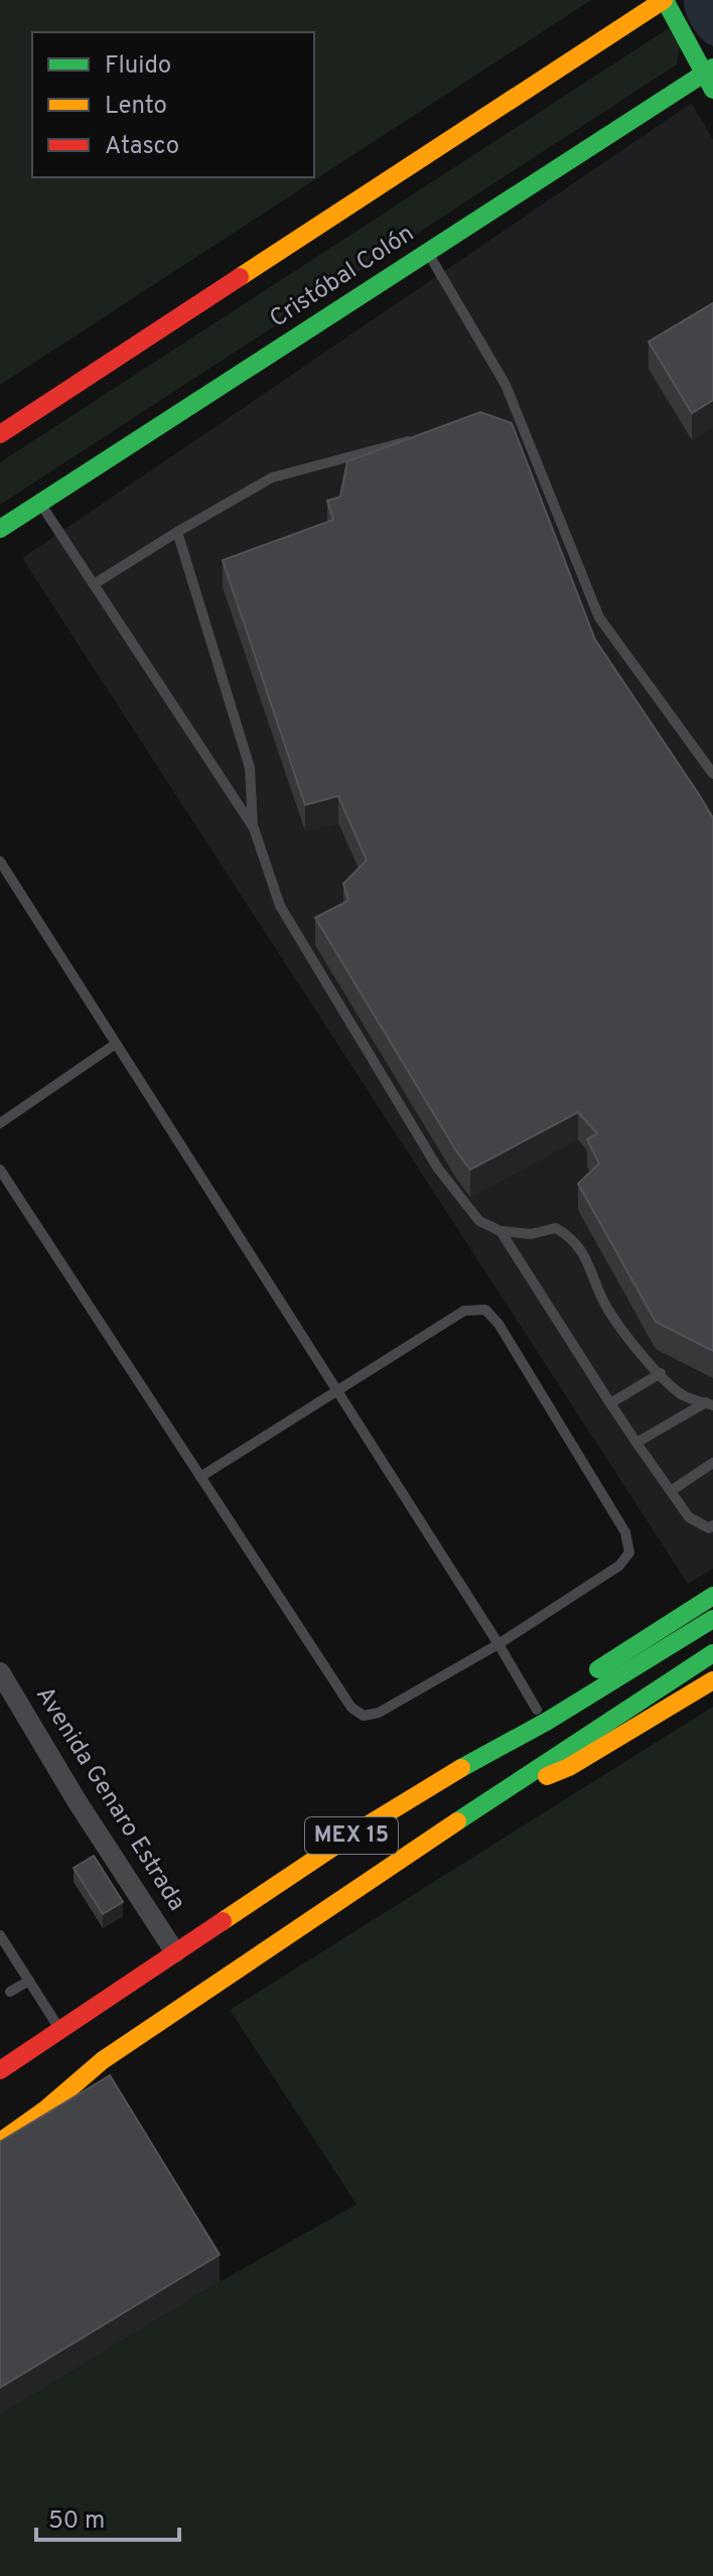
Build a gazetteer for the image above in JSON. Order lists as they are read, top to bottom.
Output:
{
  "streets": {
    "main road": ["Cristóbal Colón", "MEX 15"],
    "street": ["Avenida Genaro Estrada"]
  },
  "crossings": [
    ["Avenida Genaro Estrada", "MEX 15"]
  ],
  "legend": ["Fluido", "Lento", "Atasco"],
  "scale_bar": "50 m"
}
